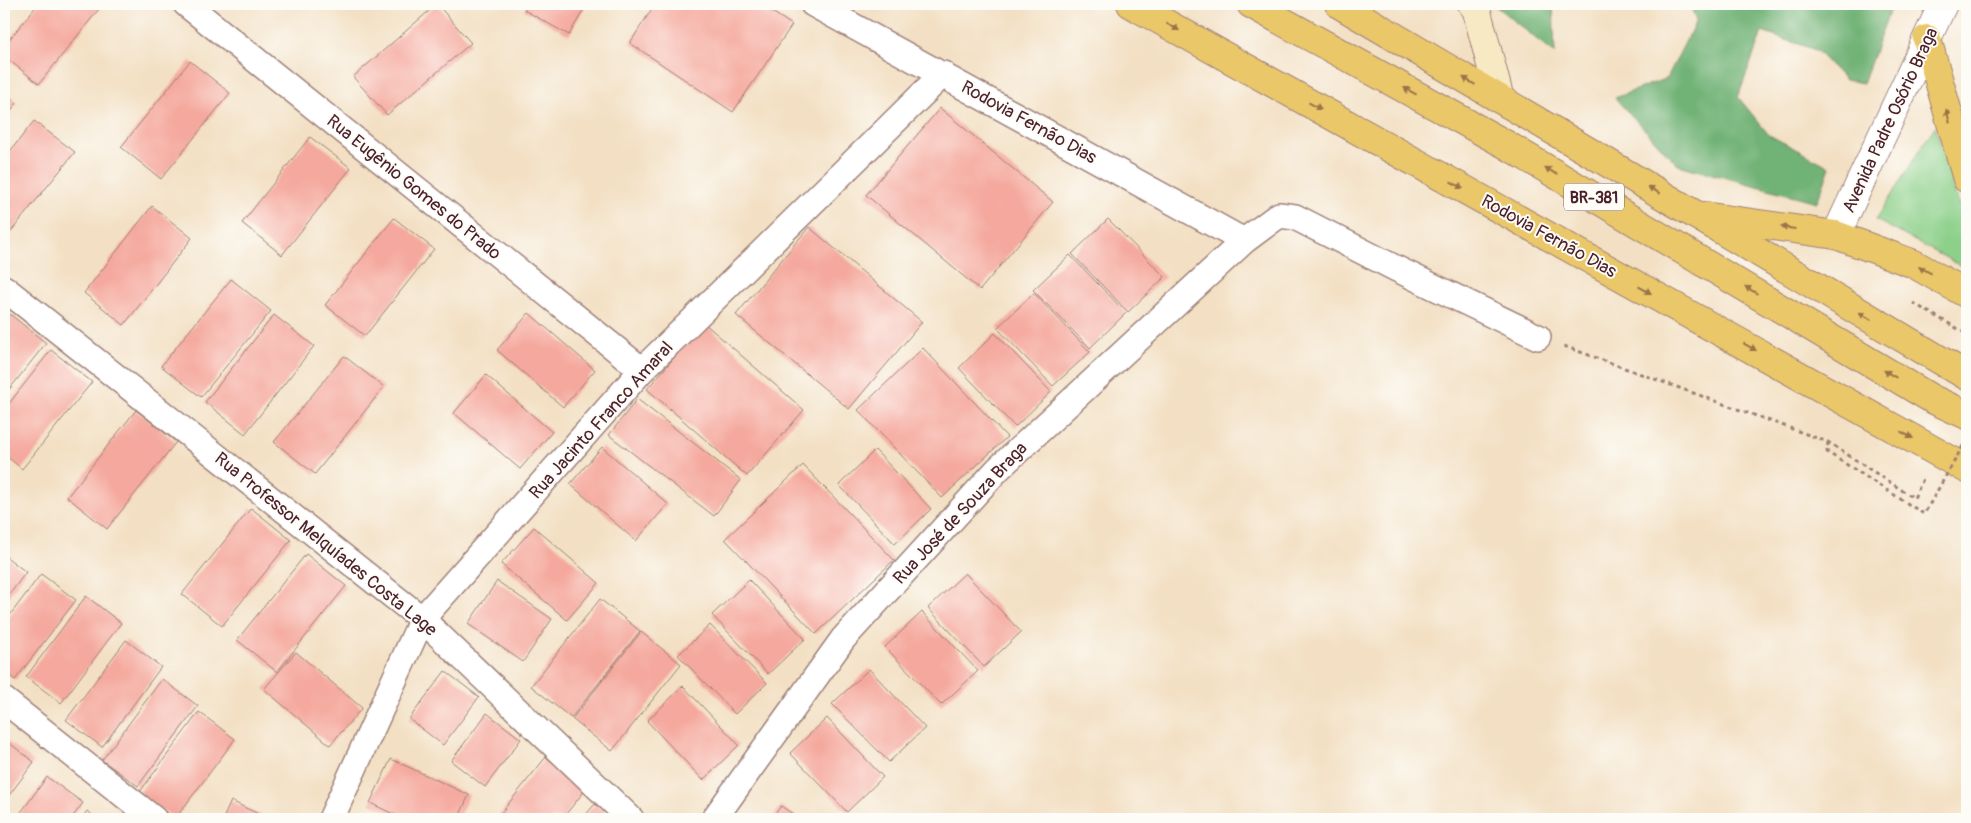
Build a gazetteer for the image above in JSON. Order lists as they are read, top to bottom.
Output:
{
  "streets": {
    "main road": ["Rodovia Fernão Dias", "BR-381"],
    "street": [
      "Avenida Padre Osório Braga",
      "Rua Eugênio Gomes do Prado",
      "Rua Jacinto Franco Amaral",
      "Rua José de Souza Braga",
      "Rua Professor Melquíades Costa Lage"
    ]
  },
  "crossings": [
    ["Rodovia Fernão Dias", "Rua Jacinto Franco Amaral"],
    ["Rodovia Fernão Dias", "Rua José de Souza Braga"],
    ["Rua Eugênio Gomes do Prado", "Rua Jacinto Franco Amaral"],
    ["Rua Jacinto Franco Amaral", "Rua Professor Melquíades Costa Lage"]
  ],
  "one_way": ["Rodovia Fernão Dias"]
}
